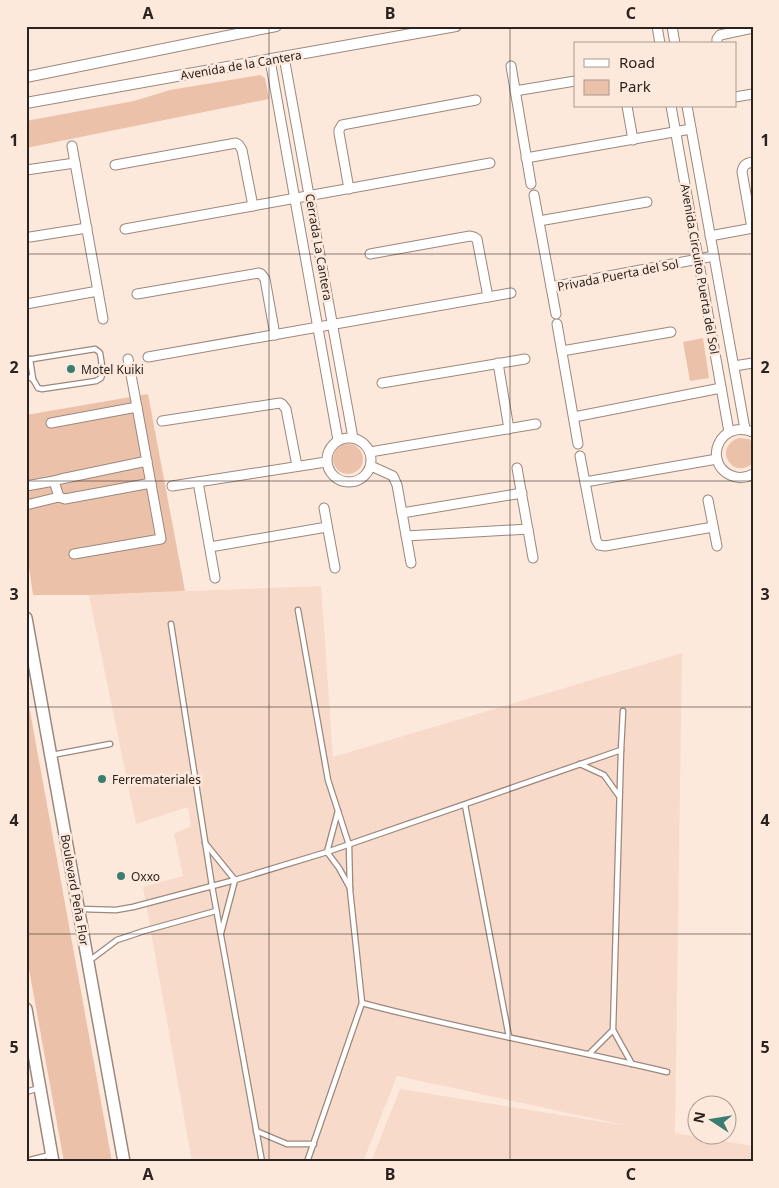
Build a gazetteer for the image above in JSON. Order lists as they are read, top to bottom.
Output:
{
  "streets": {
    "main road": ["Boulevard Peña Flor"],
    "street": [
      "Avenida de la Cantera",
      "Cerrada La Cantera",
      "Avenida Circuito Puerta del Sol",
      "Privada Puerta del Sol"
    ]
  },
  "crossings": [
    ["Avenida de la Cantera", "Cerrada La Cantera"],
    ["Avenida Circuito Puerta del Sol", "Privada Puerta del Sol"]
  ],
  "places": ["Motel Kuiki", "Ferremateriales", "Oxxo"],
  "legend": ["Road", "Park"],
  "north": "left",
  "grid": {
    "columns": ["A", "B", "C"],
    "rows": [
      "1",
      "2",
      "3",
      "4",
      "5"
    ]
  }
}
